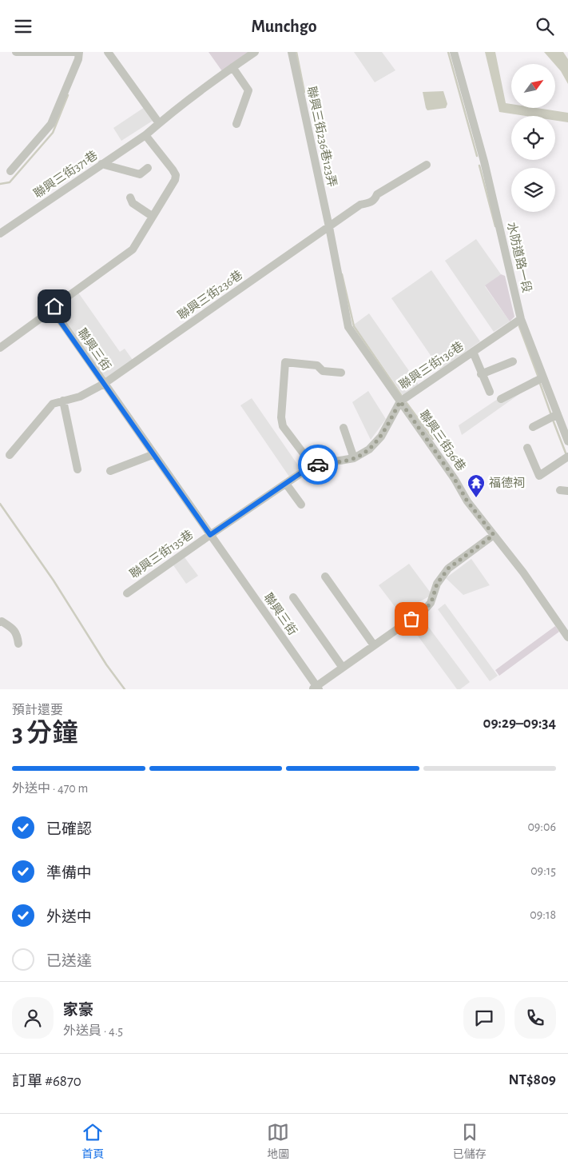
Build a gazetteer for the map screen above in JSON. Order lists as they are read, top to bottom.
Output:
{
  "streets": {
    "street": [
      "聯興三街236巷123弄",
      "聯興三街371巷",
      "水防道路一段",
      "聯興三街236巷",
      "聯興三街",
      "聯興三街136巷",
      "聯興三街36巷",
      "聯興三街135巷"
    ]
  },
  "crossings": [
    ["聯興三街236巷123弄", "聯興三街236巷"],
    ["水防道路一段", "聯興三街136巷"],
    ["聯興三街236巷", "聯興三街"],
    ["聯興三街", "聯興三街136巷"],
    ["聯興三街", "聯興三街135巷"],
    ["聯興三街136巷", "聯興三街36巷"],
    ["聯興三街136巷", "聯興三街135巷"]
  ],
  "places": {
    "temple": ["福德祠"]
  },
  "north": "top right",
  "page": {
    "header": "Munchgo",
    "heading": ["3 分鐘", "預計還要", "09:29–09:34"],
    "panel": [
      "家豪",
      "外送員 · 4.5",
      "訂單 #6870",
      "NT$809"
    ],
    "bar": "外送中 · 470 m",
    "list": [
      ["已確認", "09:06"],
      ["準備中", "09:15"],
      ["外送中", "09:18"],
      "已送達"
    ],
    "tabs": ["首頁", "地圖", "已儲存"]
  }
}
